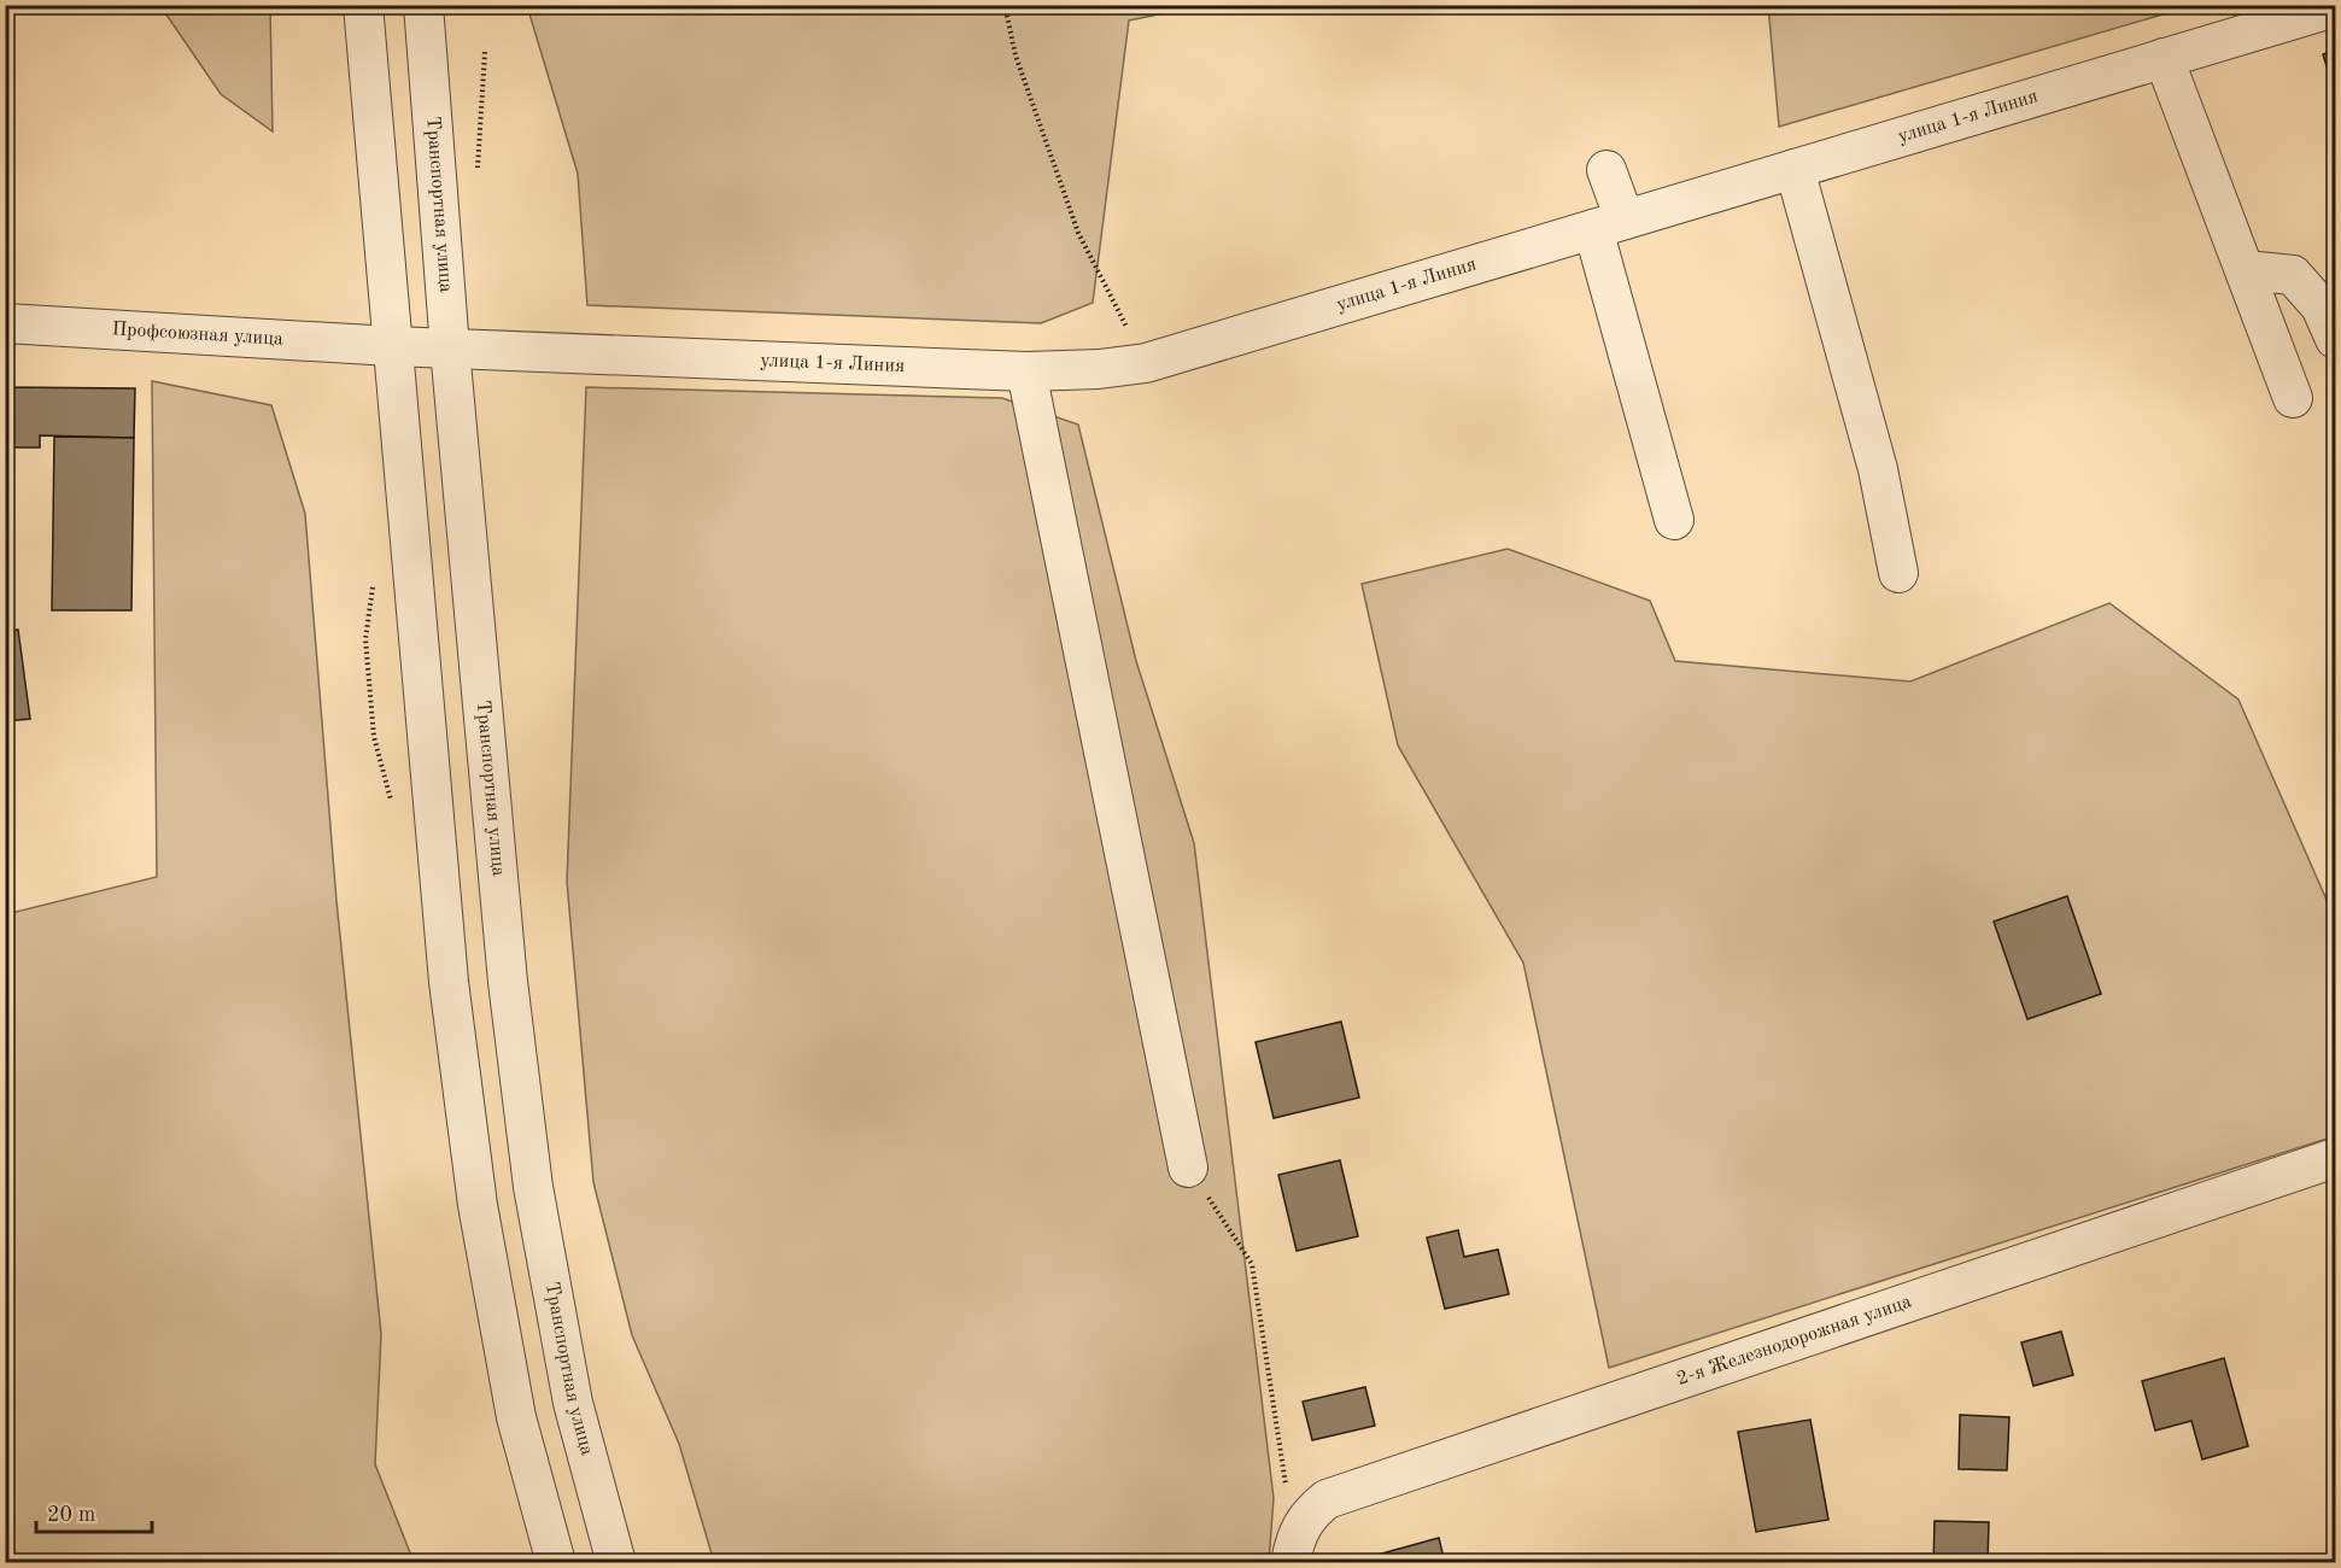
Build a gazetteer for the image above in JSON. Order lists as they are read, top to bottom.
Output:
{
  "streets": {
    "street": [
      "улица 1-я Линия",
      "Транспортная улица",
      "Профсоюзная улица",
      "2-я Железнодорожная улица"
    ]
  },
  "crossings": [
    ["улица 1-я Линия", "Транспортная улица"],
    ["улица 1-я Линия", "Профсоюзная улица"],
    ["Транспортная улица", "Профсоюзная улица"]
  ],
  "scale_bar": "20 m"
}
